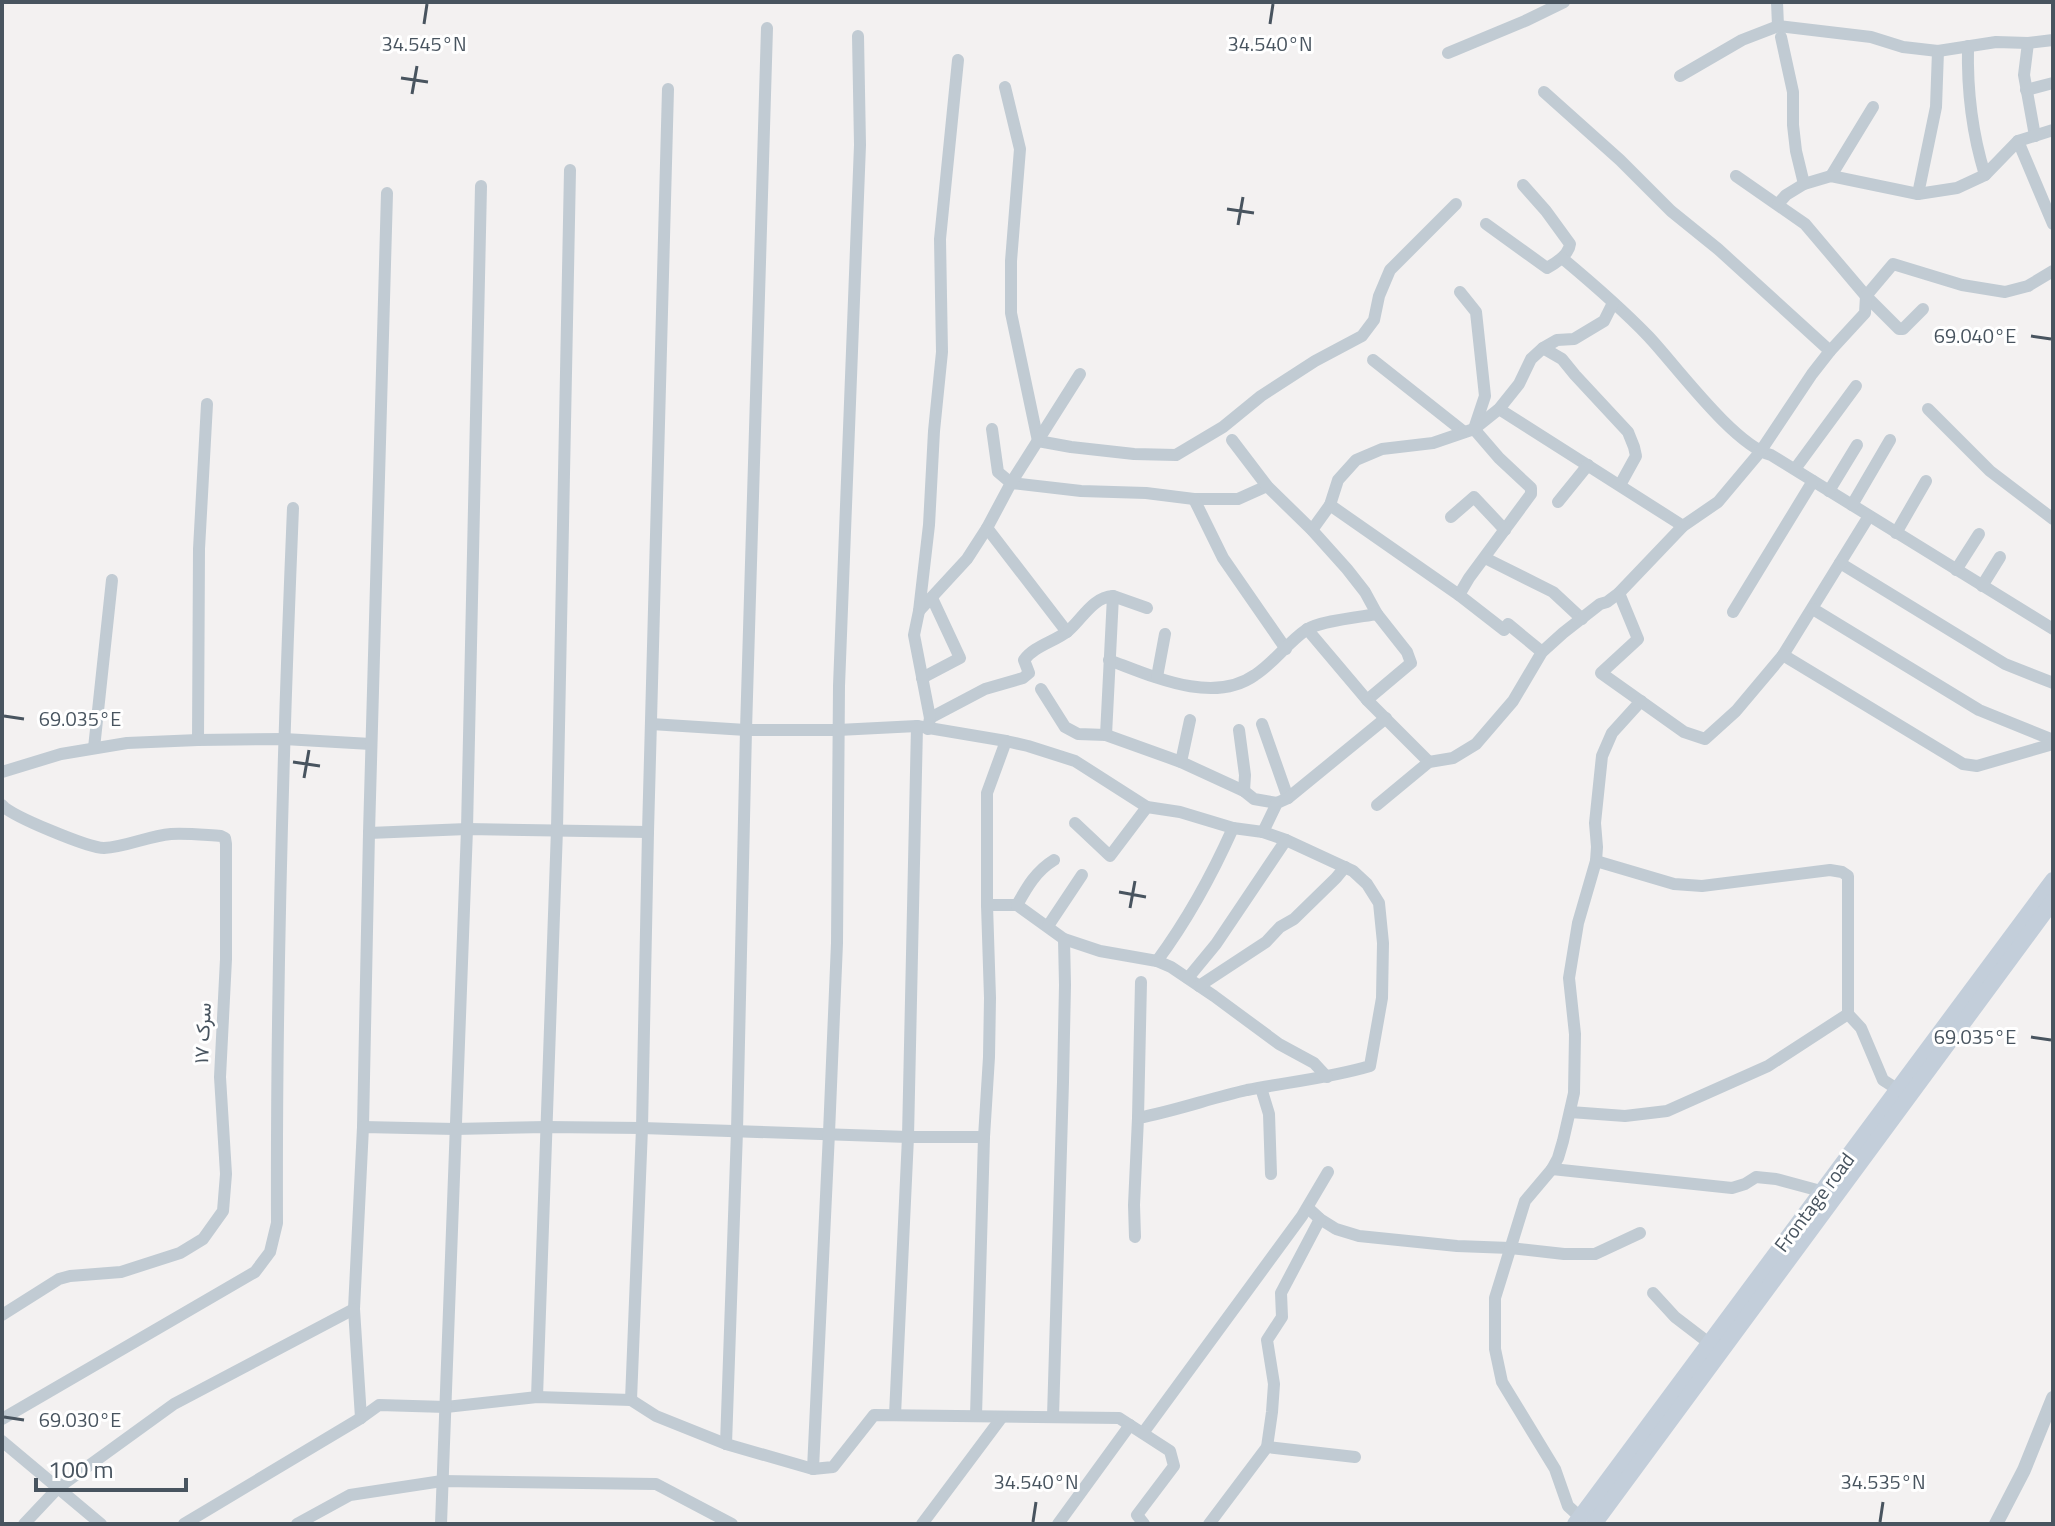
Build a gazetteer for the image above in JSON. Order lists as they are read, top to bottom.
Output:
{
  "streets": {
    "main road": ["Frontage road"],
    "street": ["سرک ۱۷"]
  },
  "scale_bar": "100 m",
  "coordinates": [
    "34.545°N",
    "34.540°N",
    "69.040°E",
    "69.035°E",
    "69.030°E",
    "34.535°N"
  ]
}
